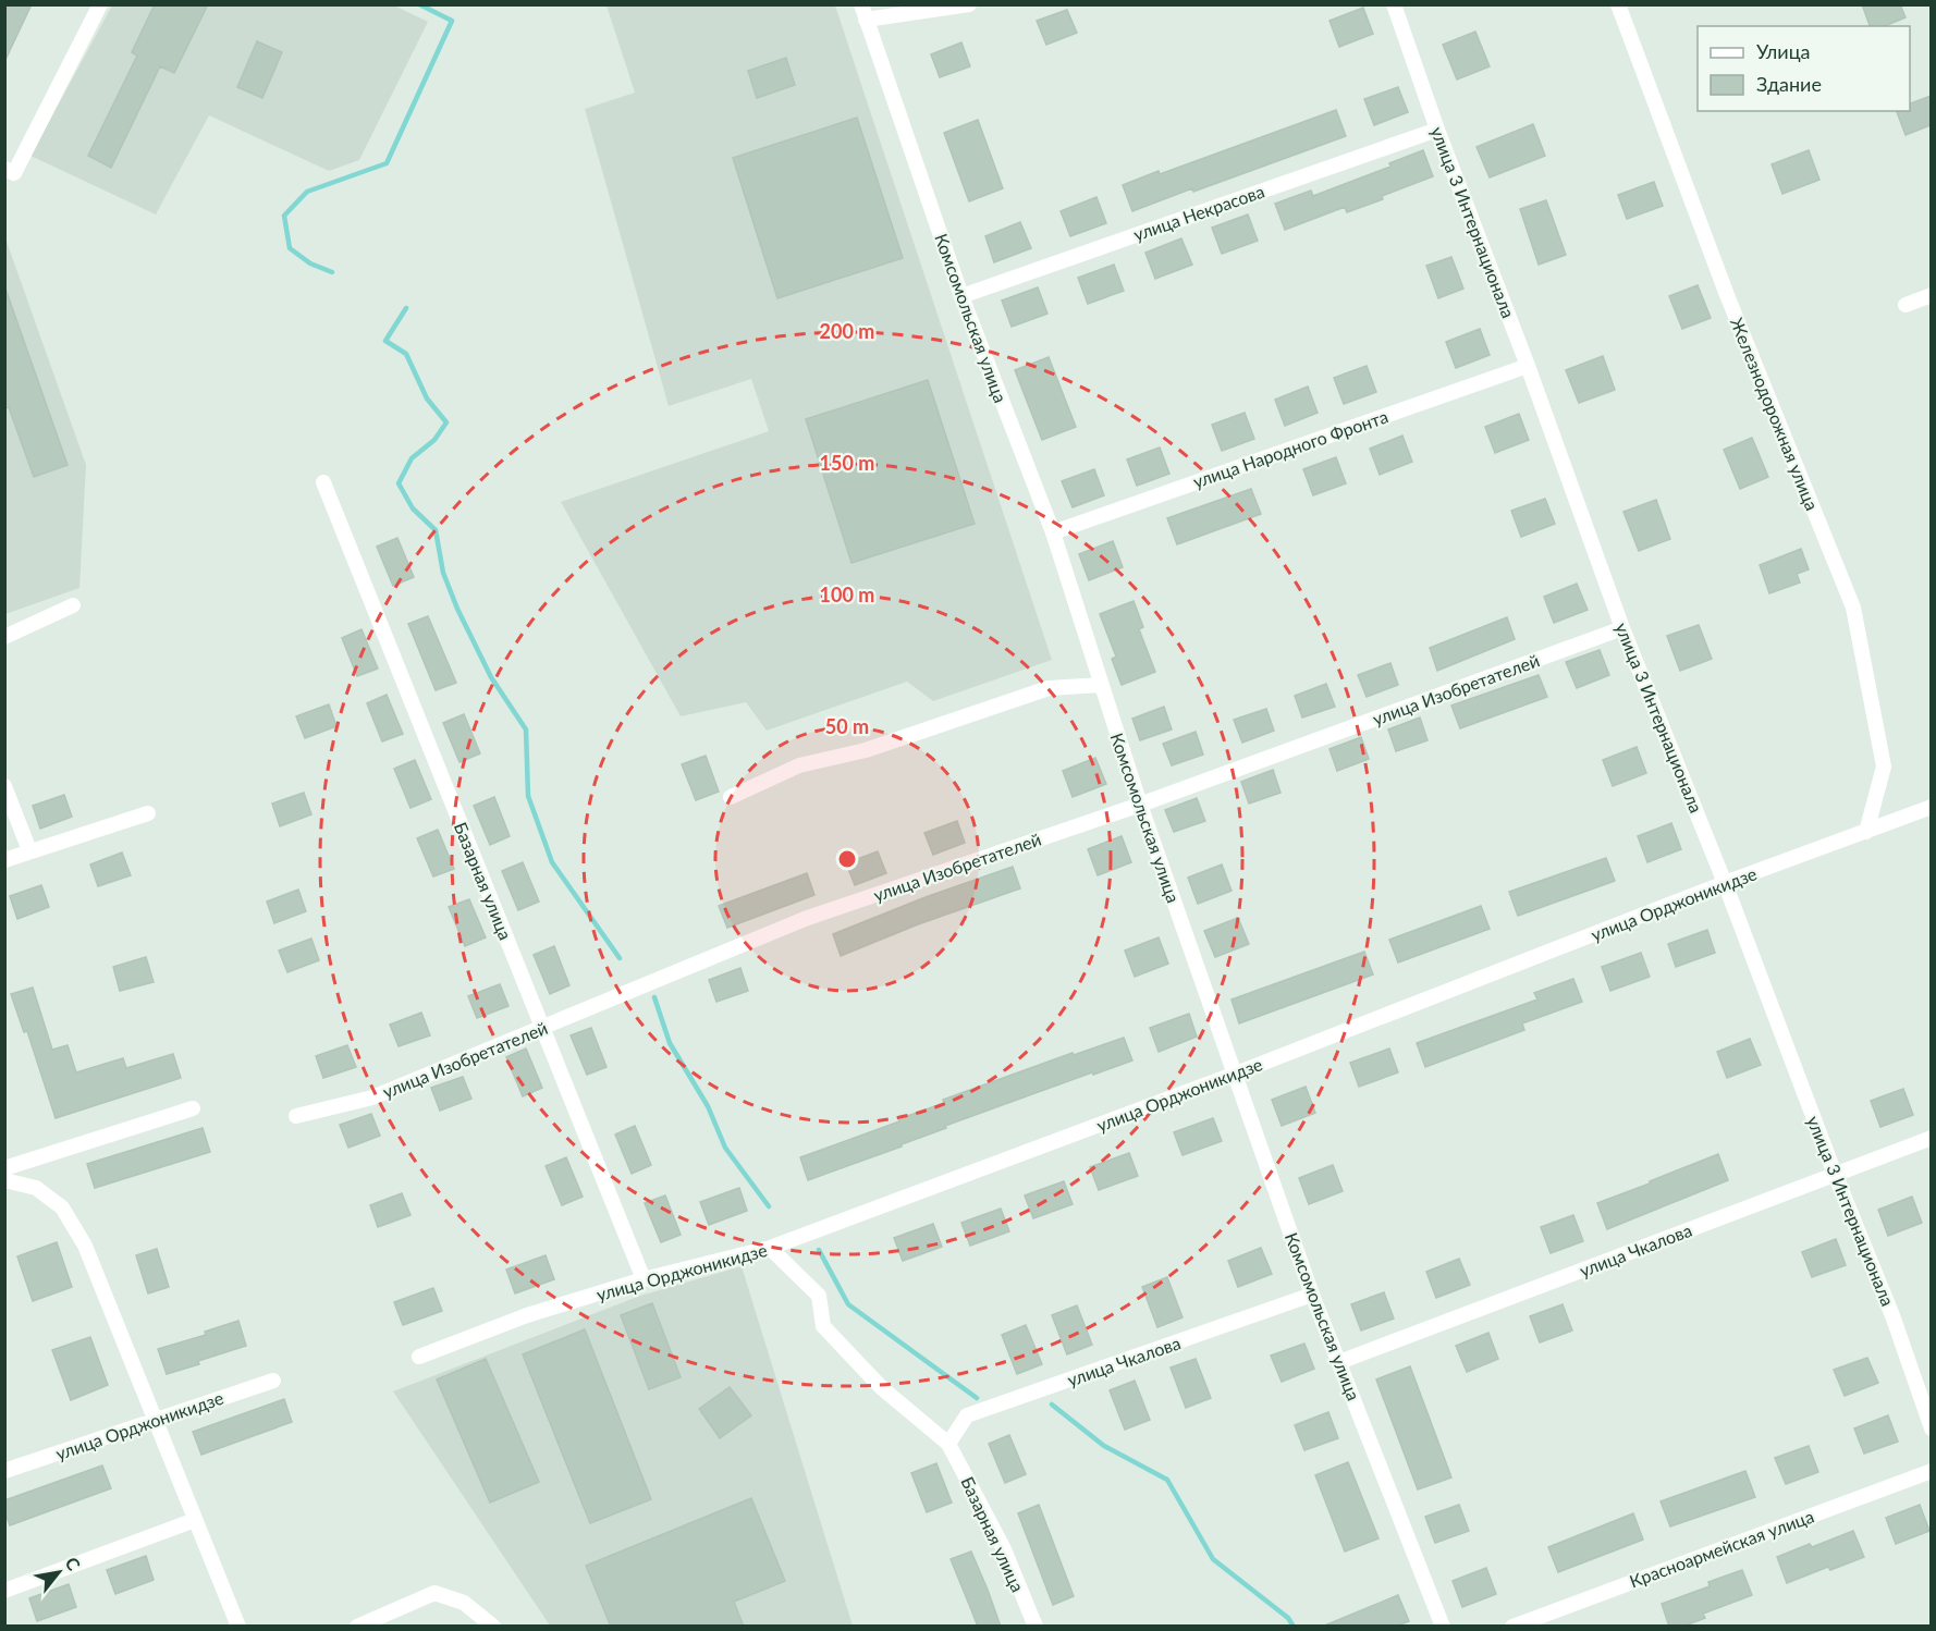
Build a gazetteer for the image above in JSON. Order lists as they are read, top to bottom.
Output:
{
  "streets": {
    "street": [
      "улица Некрасова",
      "улица 3 Интернационала",
      "Комсомольская улица",
      "Железнодорожная улица",
      "улица Народного Фронта",
      "улица Изобретателей",
      "Базарная улица",
      "улица Орджоникидзе",
      "улица Чкалова",
      "Красноармейская улица"
    ]
  },
  "crossings": [
    ["улица Некрасова", "улица 3 Интернационала"],
    ["улица Некрасова", "Комсомольская улица"],
    ["улица 3 Интернационала", "улица Народного Фронта"],
    ["улица 3 Интернационала", "улица Изобретателей"],
    ["улица 3 Интернационала", "улица Орджоникидзе"],
    ["улица 3 Интернационала", "улица Чкалова"],
    ["Комсомольская улица", "улица Народного Фронта"],
    ["Комсомольская улица", "улица Изобретателей"],
    ["Комсомольская улица", "улица Орджоникидзе"],
    ["Комсомольская улица", "улица Чкалова"],
    ["Железнодорожная улица", "улица Орджоникидзе"],
    ["улица Изобретателей", "Базарная улица"],
    ["Базарная улица", "улица Орджоникидзе"],
    ["Базарная улица", "улица Чкалова"]
  ],
  "legend": ["Улица", "Здание"],
  "north": "top right",
  "rings": [
    "200 m",
    "150 m",
    "100 m",
    "50 m"
  ]
}
